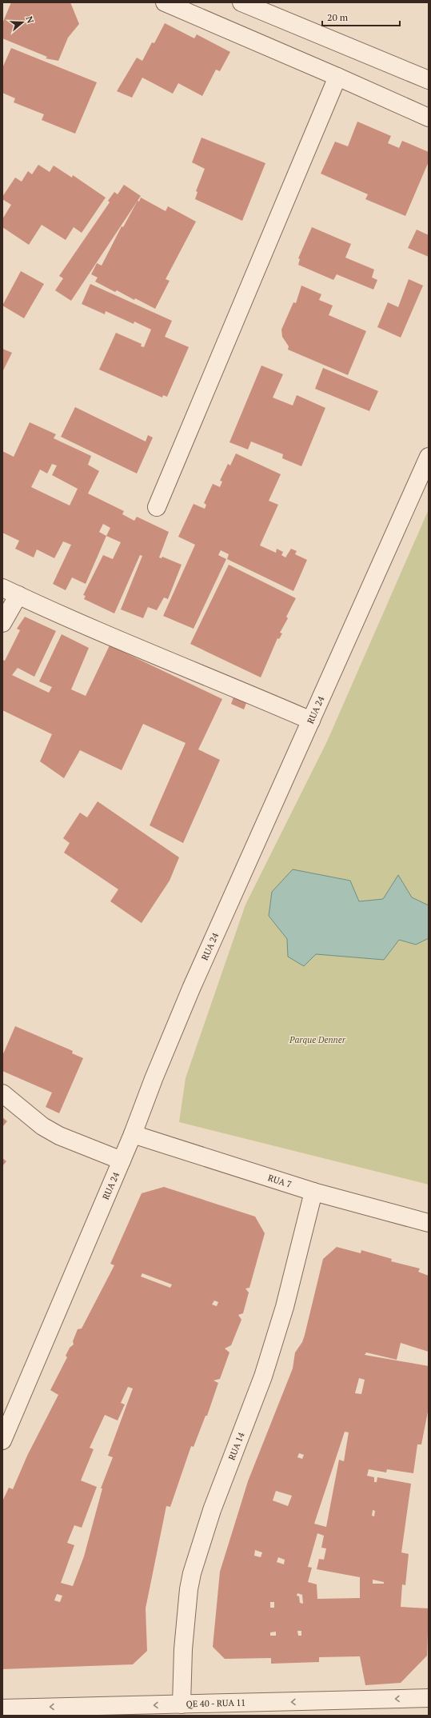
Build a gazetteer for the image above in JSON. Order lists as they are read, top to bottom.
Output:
{
  "streets": {
    "street": [
      "RUA 24",
      "RUA 7",
      "RUA 14",
      "QE 40 - RUA 11"
    ]
  },
  "crossings": [
    ["RUA 24", "RUA 7"],
    ["RUA 7", "RUA 14"],
    ["RUA 14", "QE 40 - RUA 11"]
  ],
  "one_way": ["QE 40 - RUA 11"],
  "parks": ["Parque Denner"],
  "scale_bar": "20 m",
  "north": "right"
}
